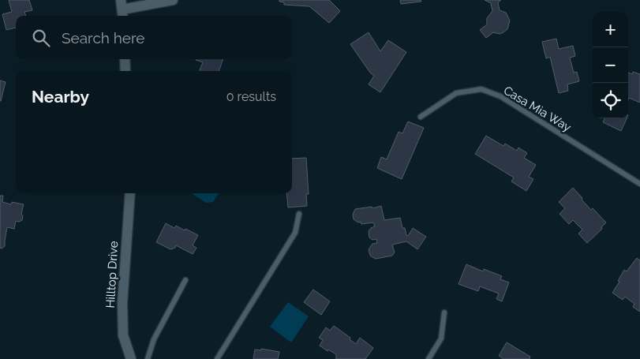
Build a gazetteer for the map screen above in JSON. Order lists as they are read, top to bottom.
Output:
{
  "streets": {
    "street": ["Hilltop Drive"],
    "lane": ["Casa Mia Way"]
  },
  "page": {
    "map_buttons": ["+", "−"],
    "search": "Search here",
    "heading": ["Nearby", "0 results"]
  }
}
